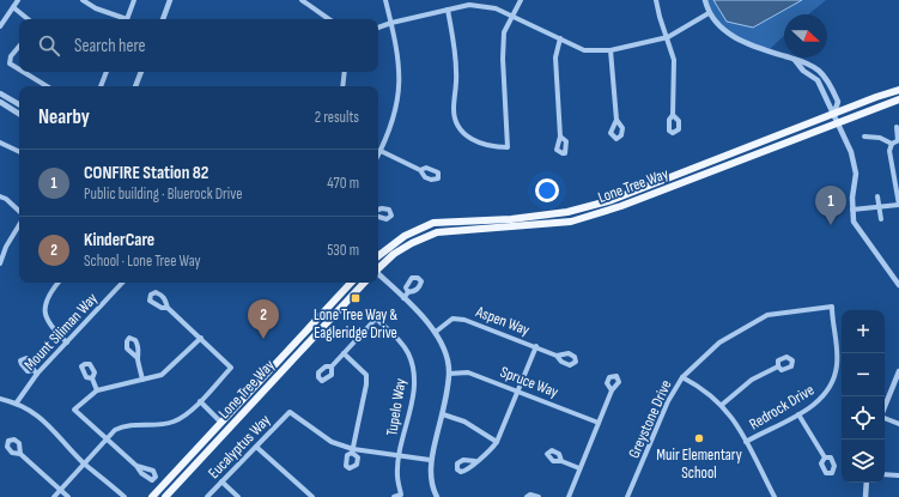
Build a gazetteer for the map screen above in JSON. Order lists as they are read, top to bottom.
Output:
{
  "streets": {
    "main road": ["Lone Tree Way"],
    "street": [
      "Aspen Way",
      "Mount Siliman Way",
      "Spruce Way",
      "Tupelo Way",
      "Redrock Drive",
      "Greystone Drive",
      "Eucalyptus Way"
    ]
  },
  "crossings": [
    ["Redrock Drive", "Greystone Drive"]
  ],
  "places": {
    "transit": ["Lone Tree Way & Eagleridge Drive"],
    "other": ["Muir Elementary School"]
  },
  "north": "right",
  "page": {
    "search": "Search here",
    "heading": ["Nearby", "2 results"],
    "list": [
      {
        "mark": "1",
        "name": "CONFIRE Station 82",
        "note": "Public building · Bluerock Drive",
        "value": "470 m"
      },
      {
        "mark": "2",
        "name": "KinderCare",
        "note": "School · Lone Tree Way",
        "value": "530 m"
      }
    ],
    "pins": ["1", "2"],
    "map_buttons": ["+", "−"]
  }
}
